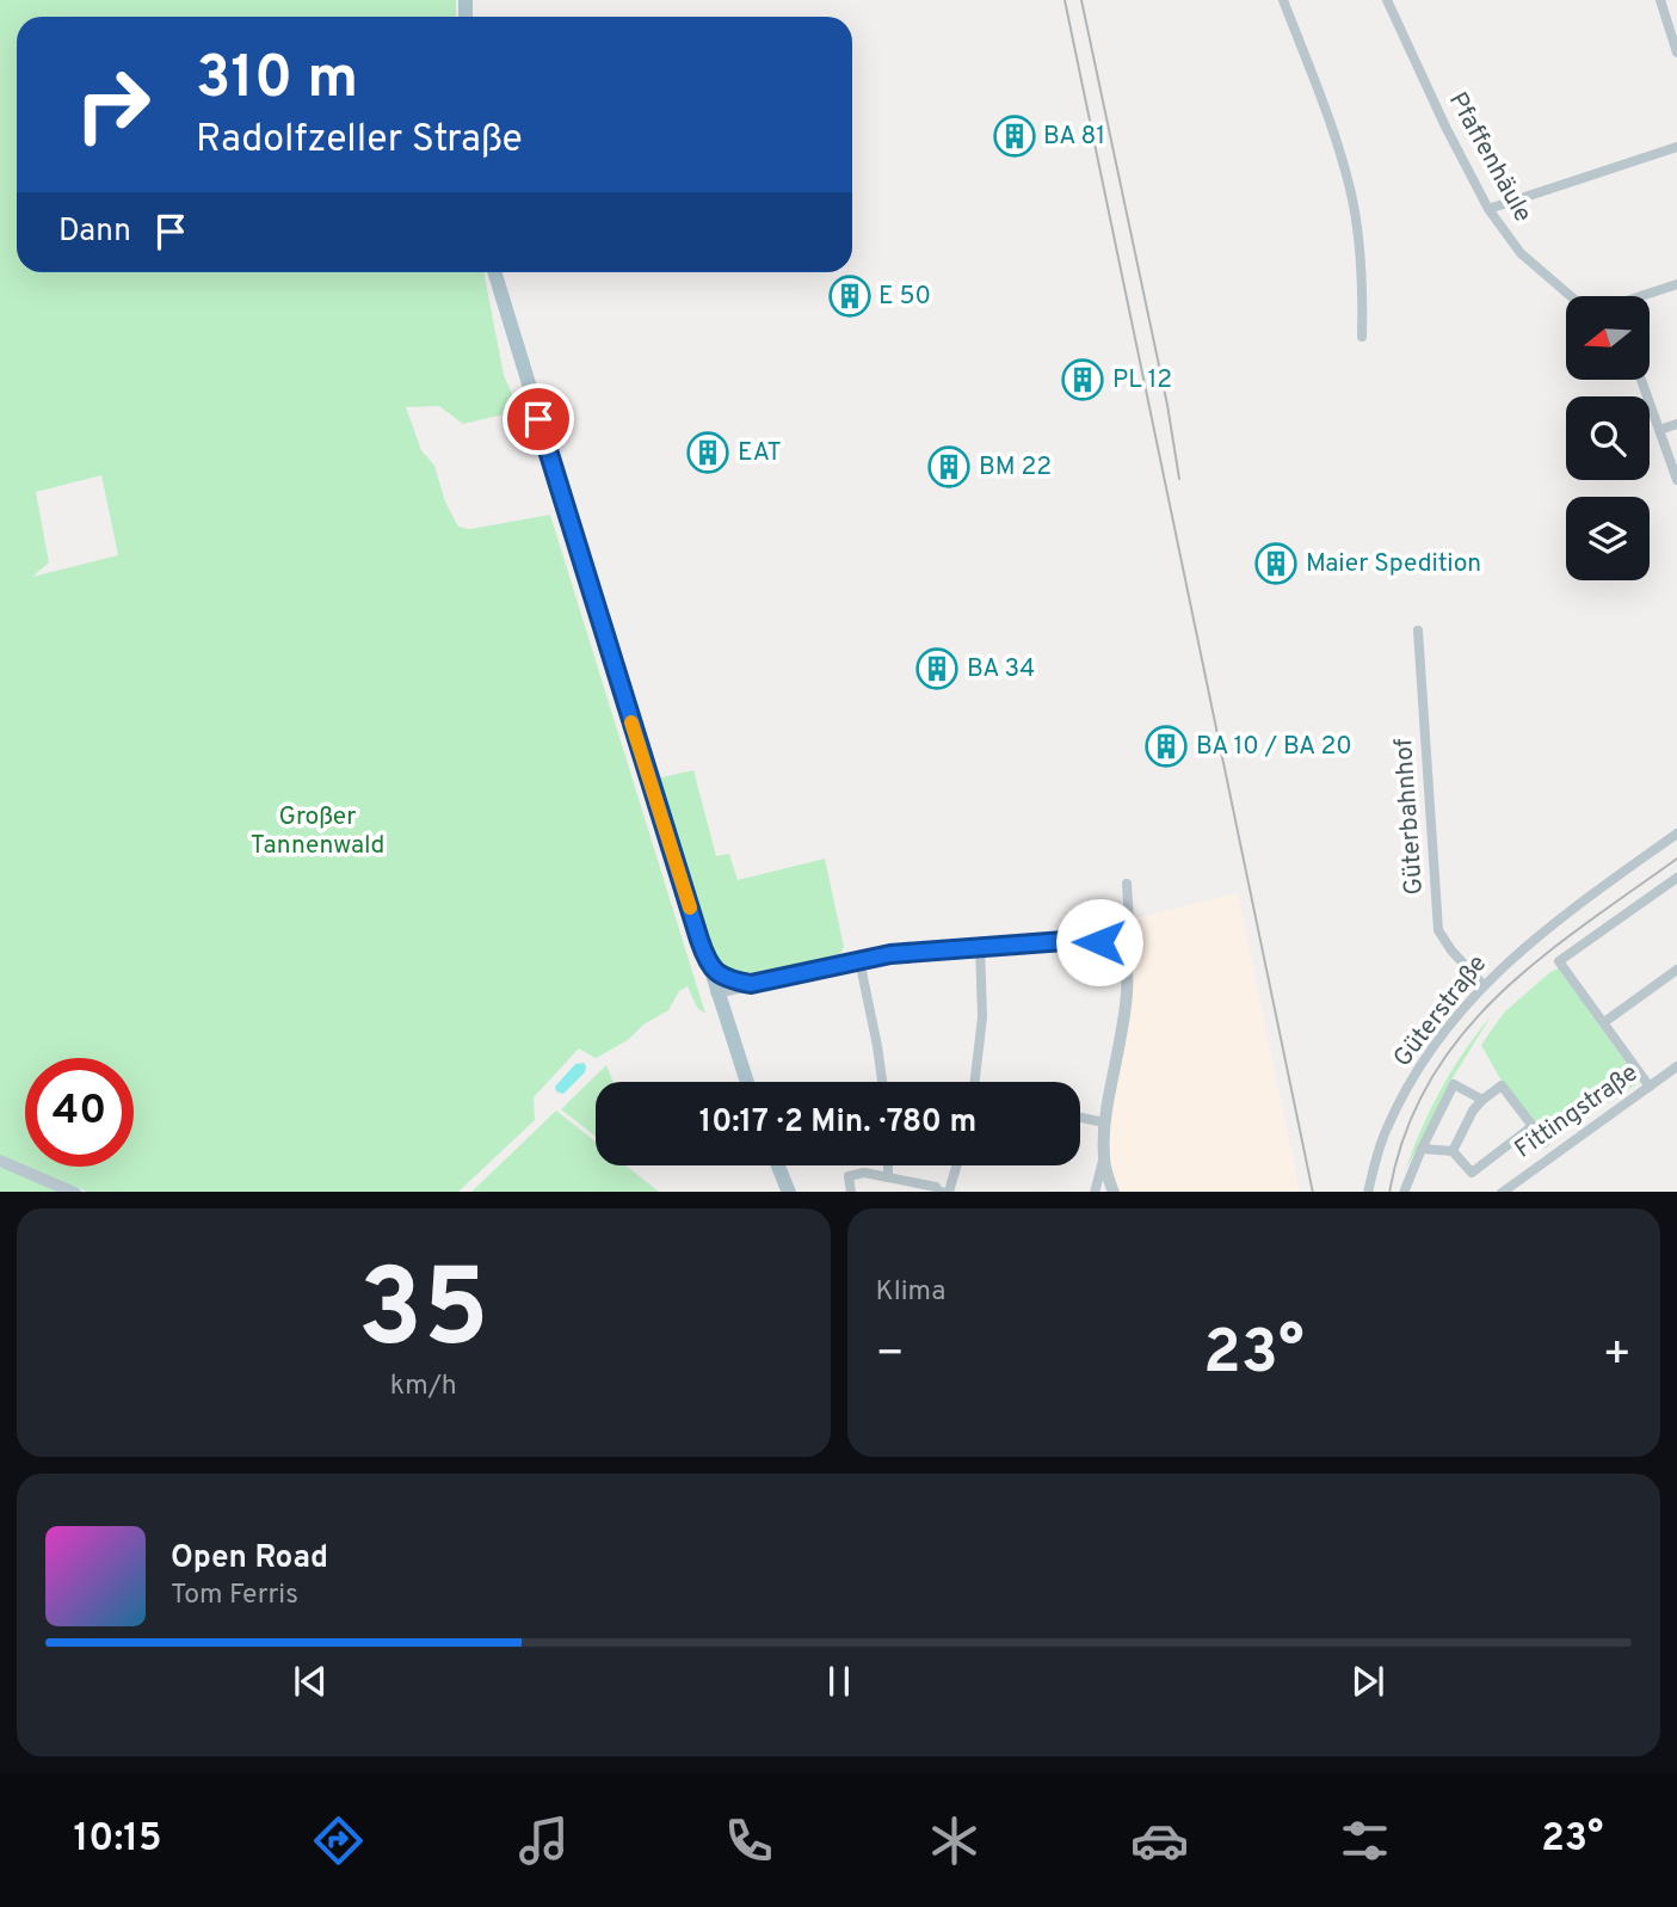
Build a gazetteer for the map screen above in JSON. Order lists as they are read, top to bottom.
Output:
{
  "streets": {
    "street": [
      "Pfaffenhäule",
      "Güterbahnhof",
      "Güterstraße",
      "Fittingstraße"
    ]
  },
  "crossings": [
    ["Güterbahnhof", "Güterstraße"]
  ],
  "parks": ["Großer Tannenwald"],
  "places": {
    "building": [
      "BA 81",
      "E 50",
      "PL 12",
      "EAT",
      "BM 22",
      "Maier Spedition",
      "BA 34",
      "BA 10 / BA 20"
    ]
  },
  "north": "left",
  "page": {
    "turn": ["310 m", "Radolfzeller Straße"],
    "then": "Dann",
    "limit": "40",
    "trip": "10:17 · 2 Min. · 780 m",
    "tile": [
      ["35", "km/h"],
      "Klima"
    ],
    "heat": ["−", "23°", "+"],
    "song": ["Open Road", "Tom Ferris"],
    "tabs": ["10:15", "23°"]
  }
}
